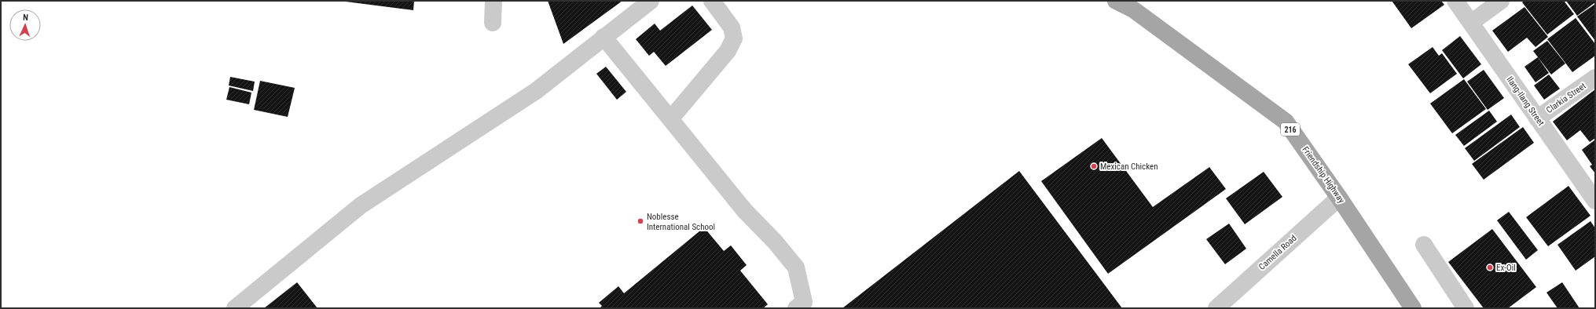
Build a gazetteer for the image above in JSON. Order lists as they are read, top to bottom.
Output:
{
  "streets": {
    "main road": ["216", "Friendship Highway"],
    "street": ["Clarkia Street", "Ilang-Ilang Street", "Camella Road"]
  },
  "crossings": [
    ["Clarkia Street", "Ilang-Ilang Street"],
    ["Friendship Highway", "Camella Road"]
  ],
  "places": ["Mexican Chicken", "Noblesse International School", "Ex-Oil"],
  "north": "top"
}
